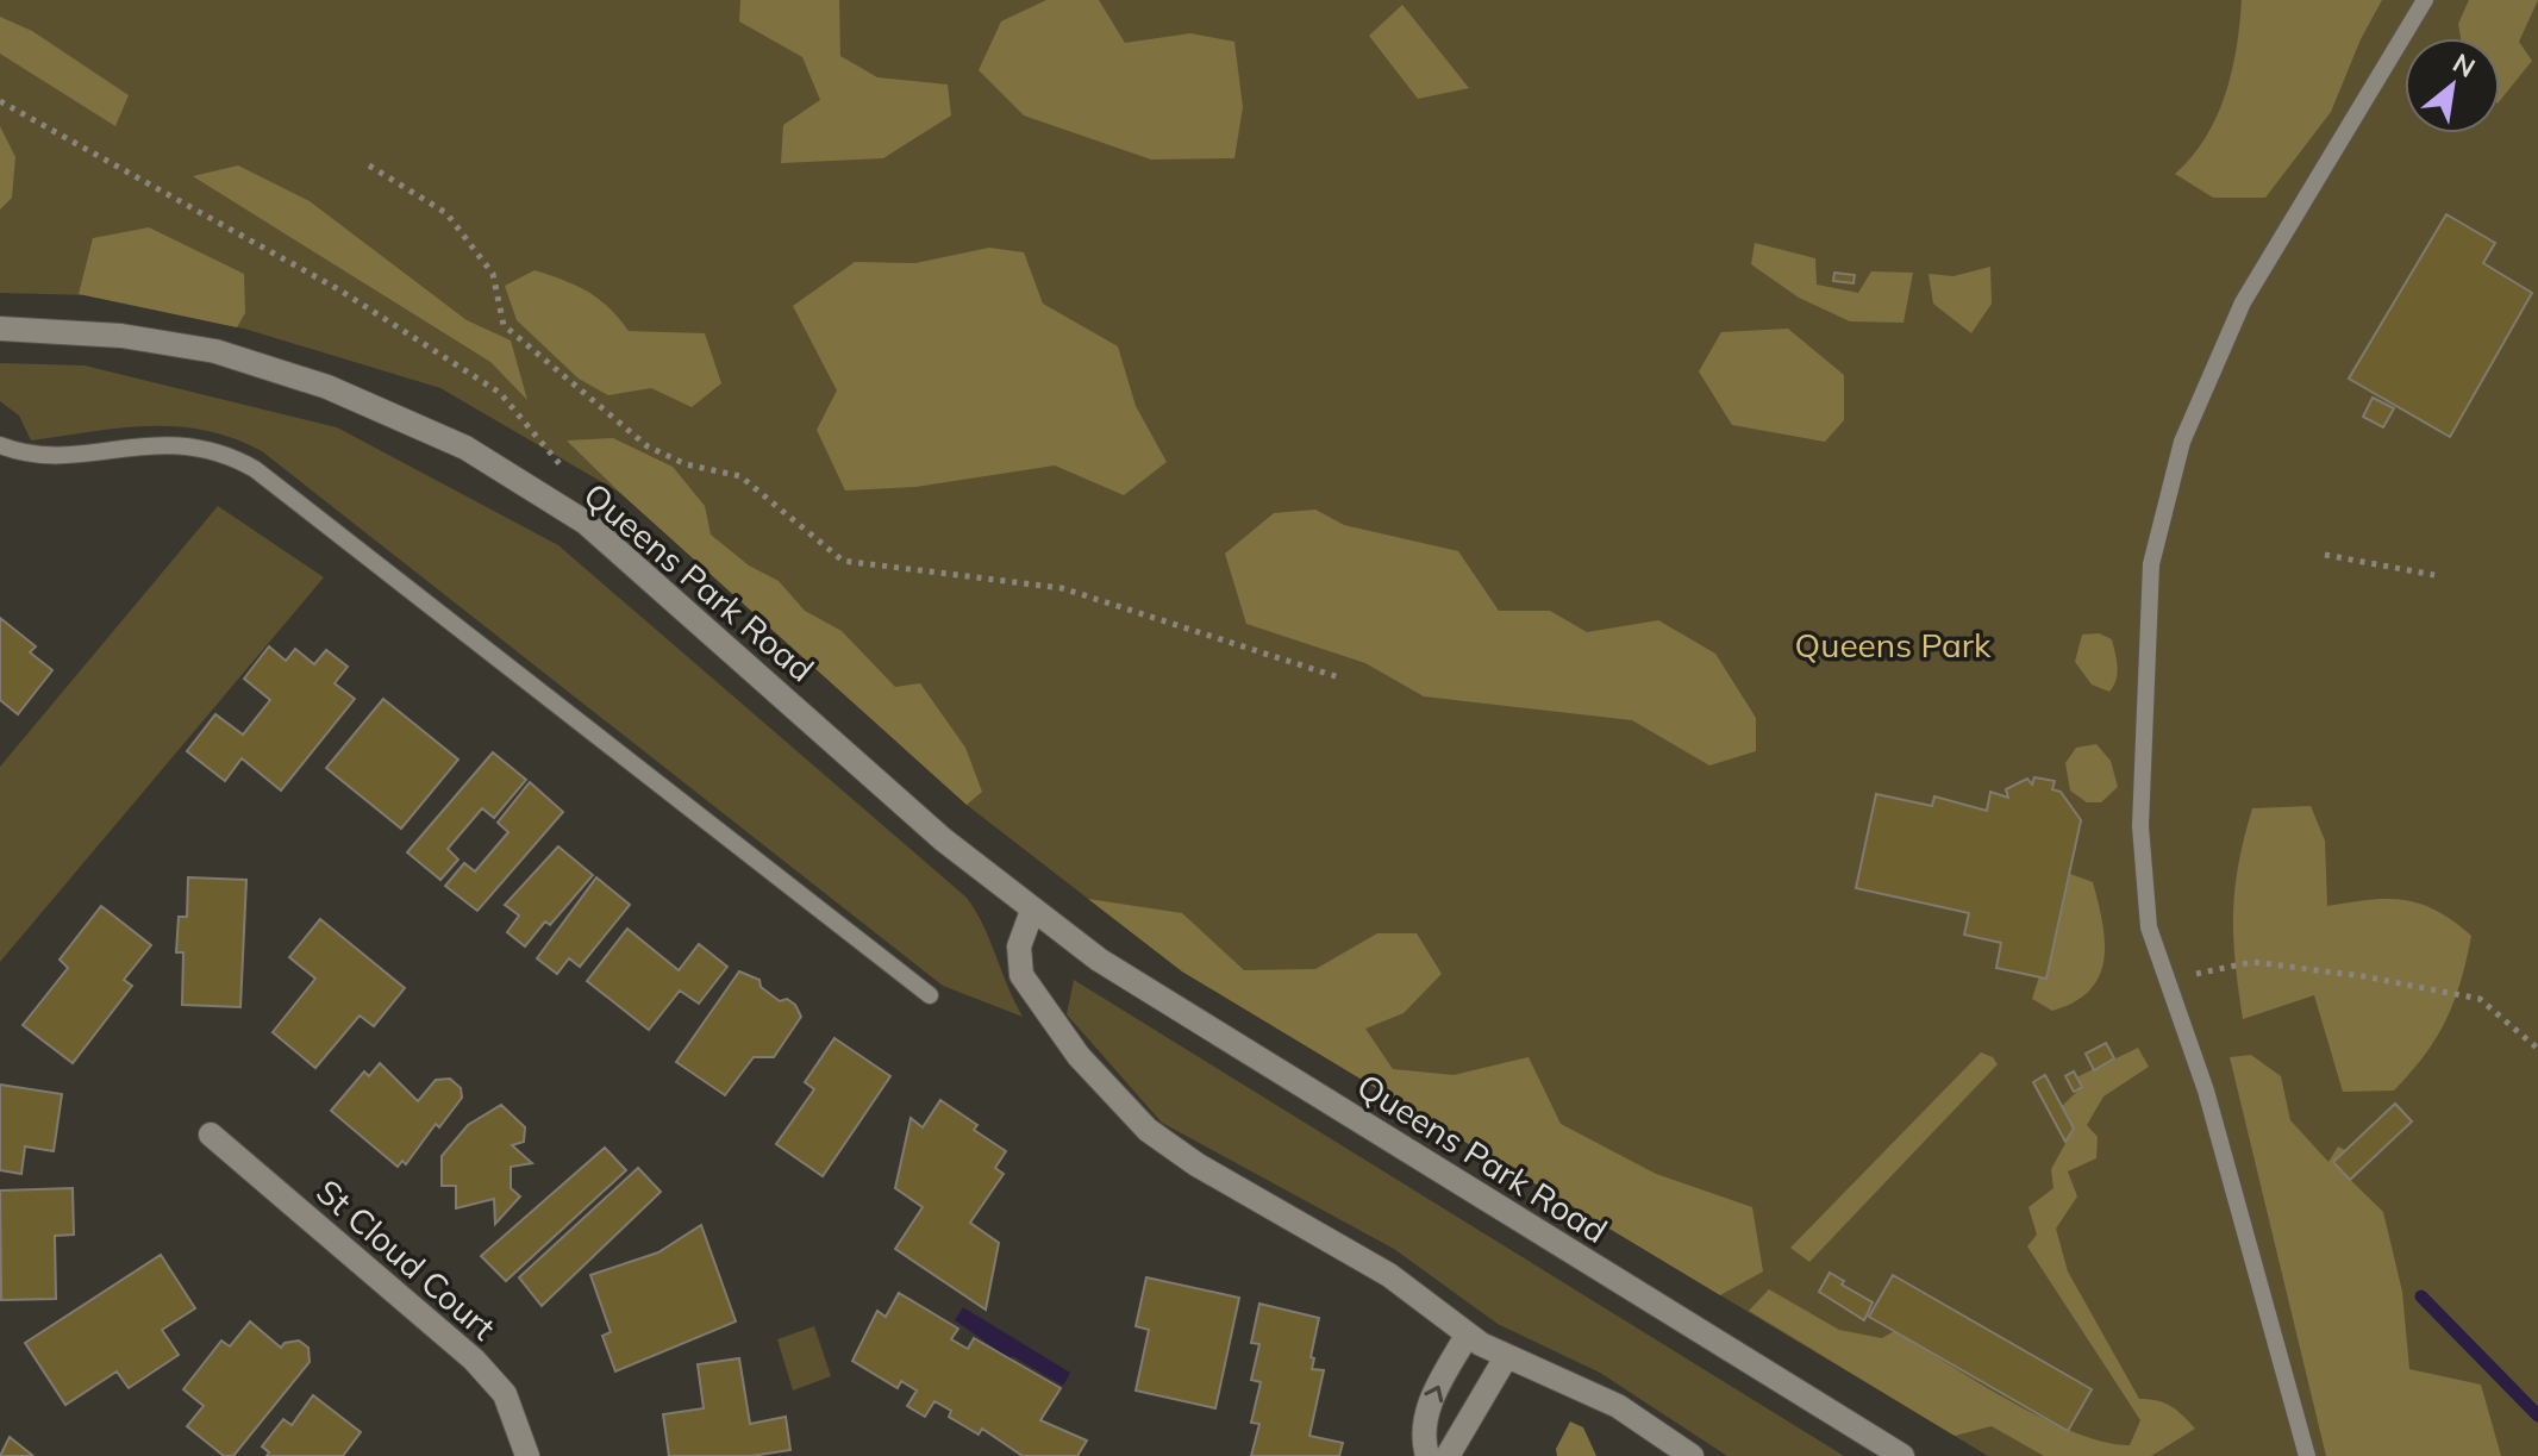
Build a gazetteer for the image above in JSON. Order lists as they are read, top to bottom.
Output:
{
  "streets": {
    "main road": ["Queens Park Road", "St Cloud Court"]
  },
  "parks": ["Queens Park"],
  "north": "top right"
}
